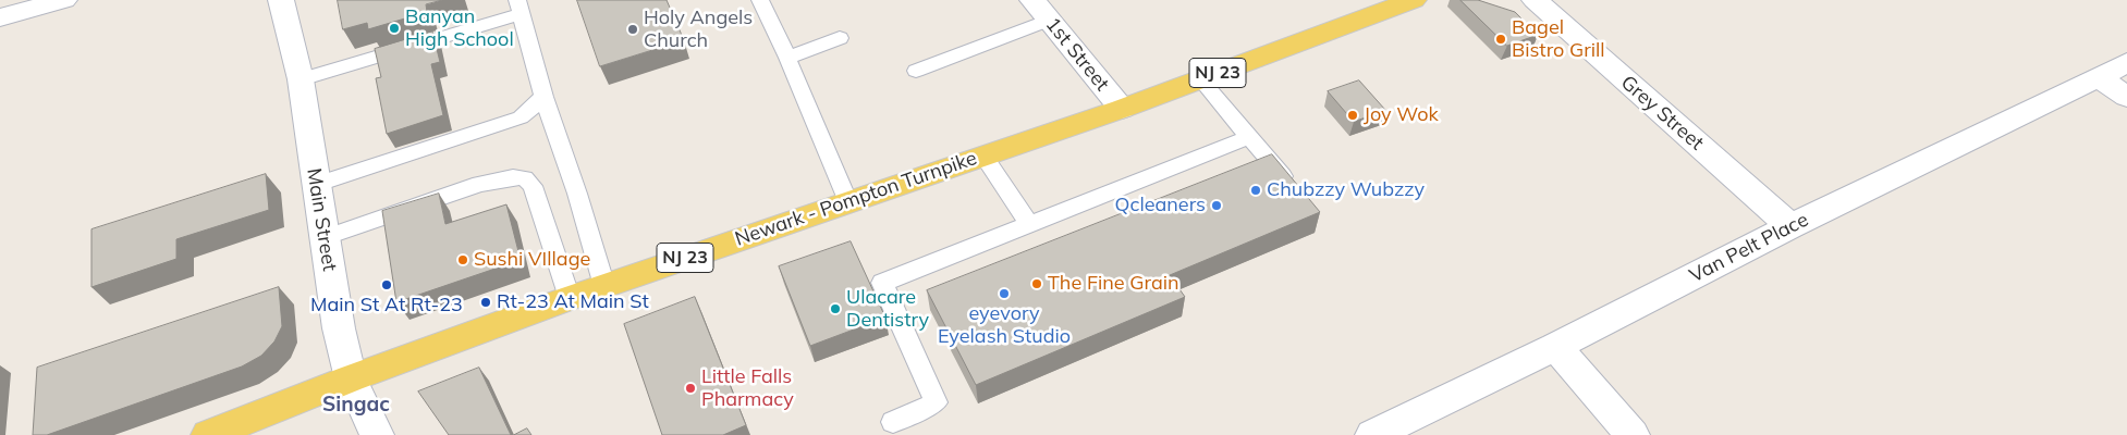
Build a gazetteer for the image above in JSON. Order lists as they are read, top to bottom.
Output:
{
  "streets": {
    "main road": ["NJ 23", "Newark - Pompton Turnpike"],
    "street": [
      "1st Street",
      "Grey Street",
      "Main Street",
      "Van Pelt Place"
    ]
  },
  "crossings": [
    ["1st Street", "Newark - Pompton Turnpike"],
    ["Grey Street", "Van Pelt Place"],
    ["Newark - Pompton Turnpike", "Main Street"]
  ],
  "districts": ["Singac"],
  "places": [
    "Banyan High School",
    "Holy Angels Church",
    "Bagel Bistro Grill",
    "Joy Wok",
    "Chubzzy Wubzzy",
    "Qcleaners",
    "Sushi VIllage",
    "The Fine Grain",
    "Main St At Rt-23",
    "eyevory Eyelash Studio",
    "Rt-23 At Main St",
    "Ulacare Dentistry",
    "Little Falls Pharmacy"
  ]
}
